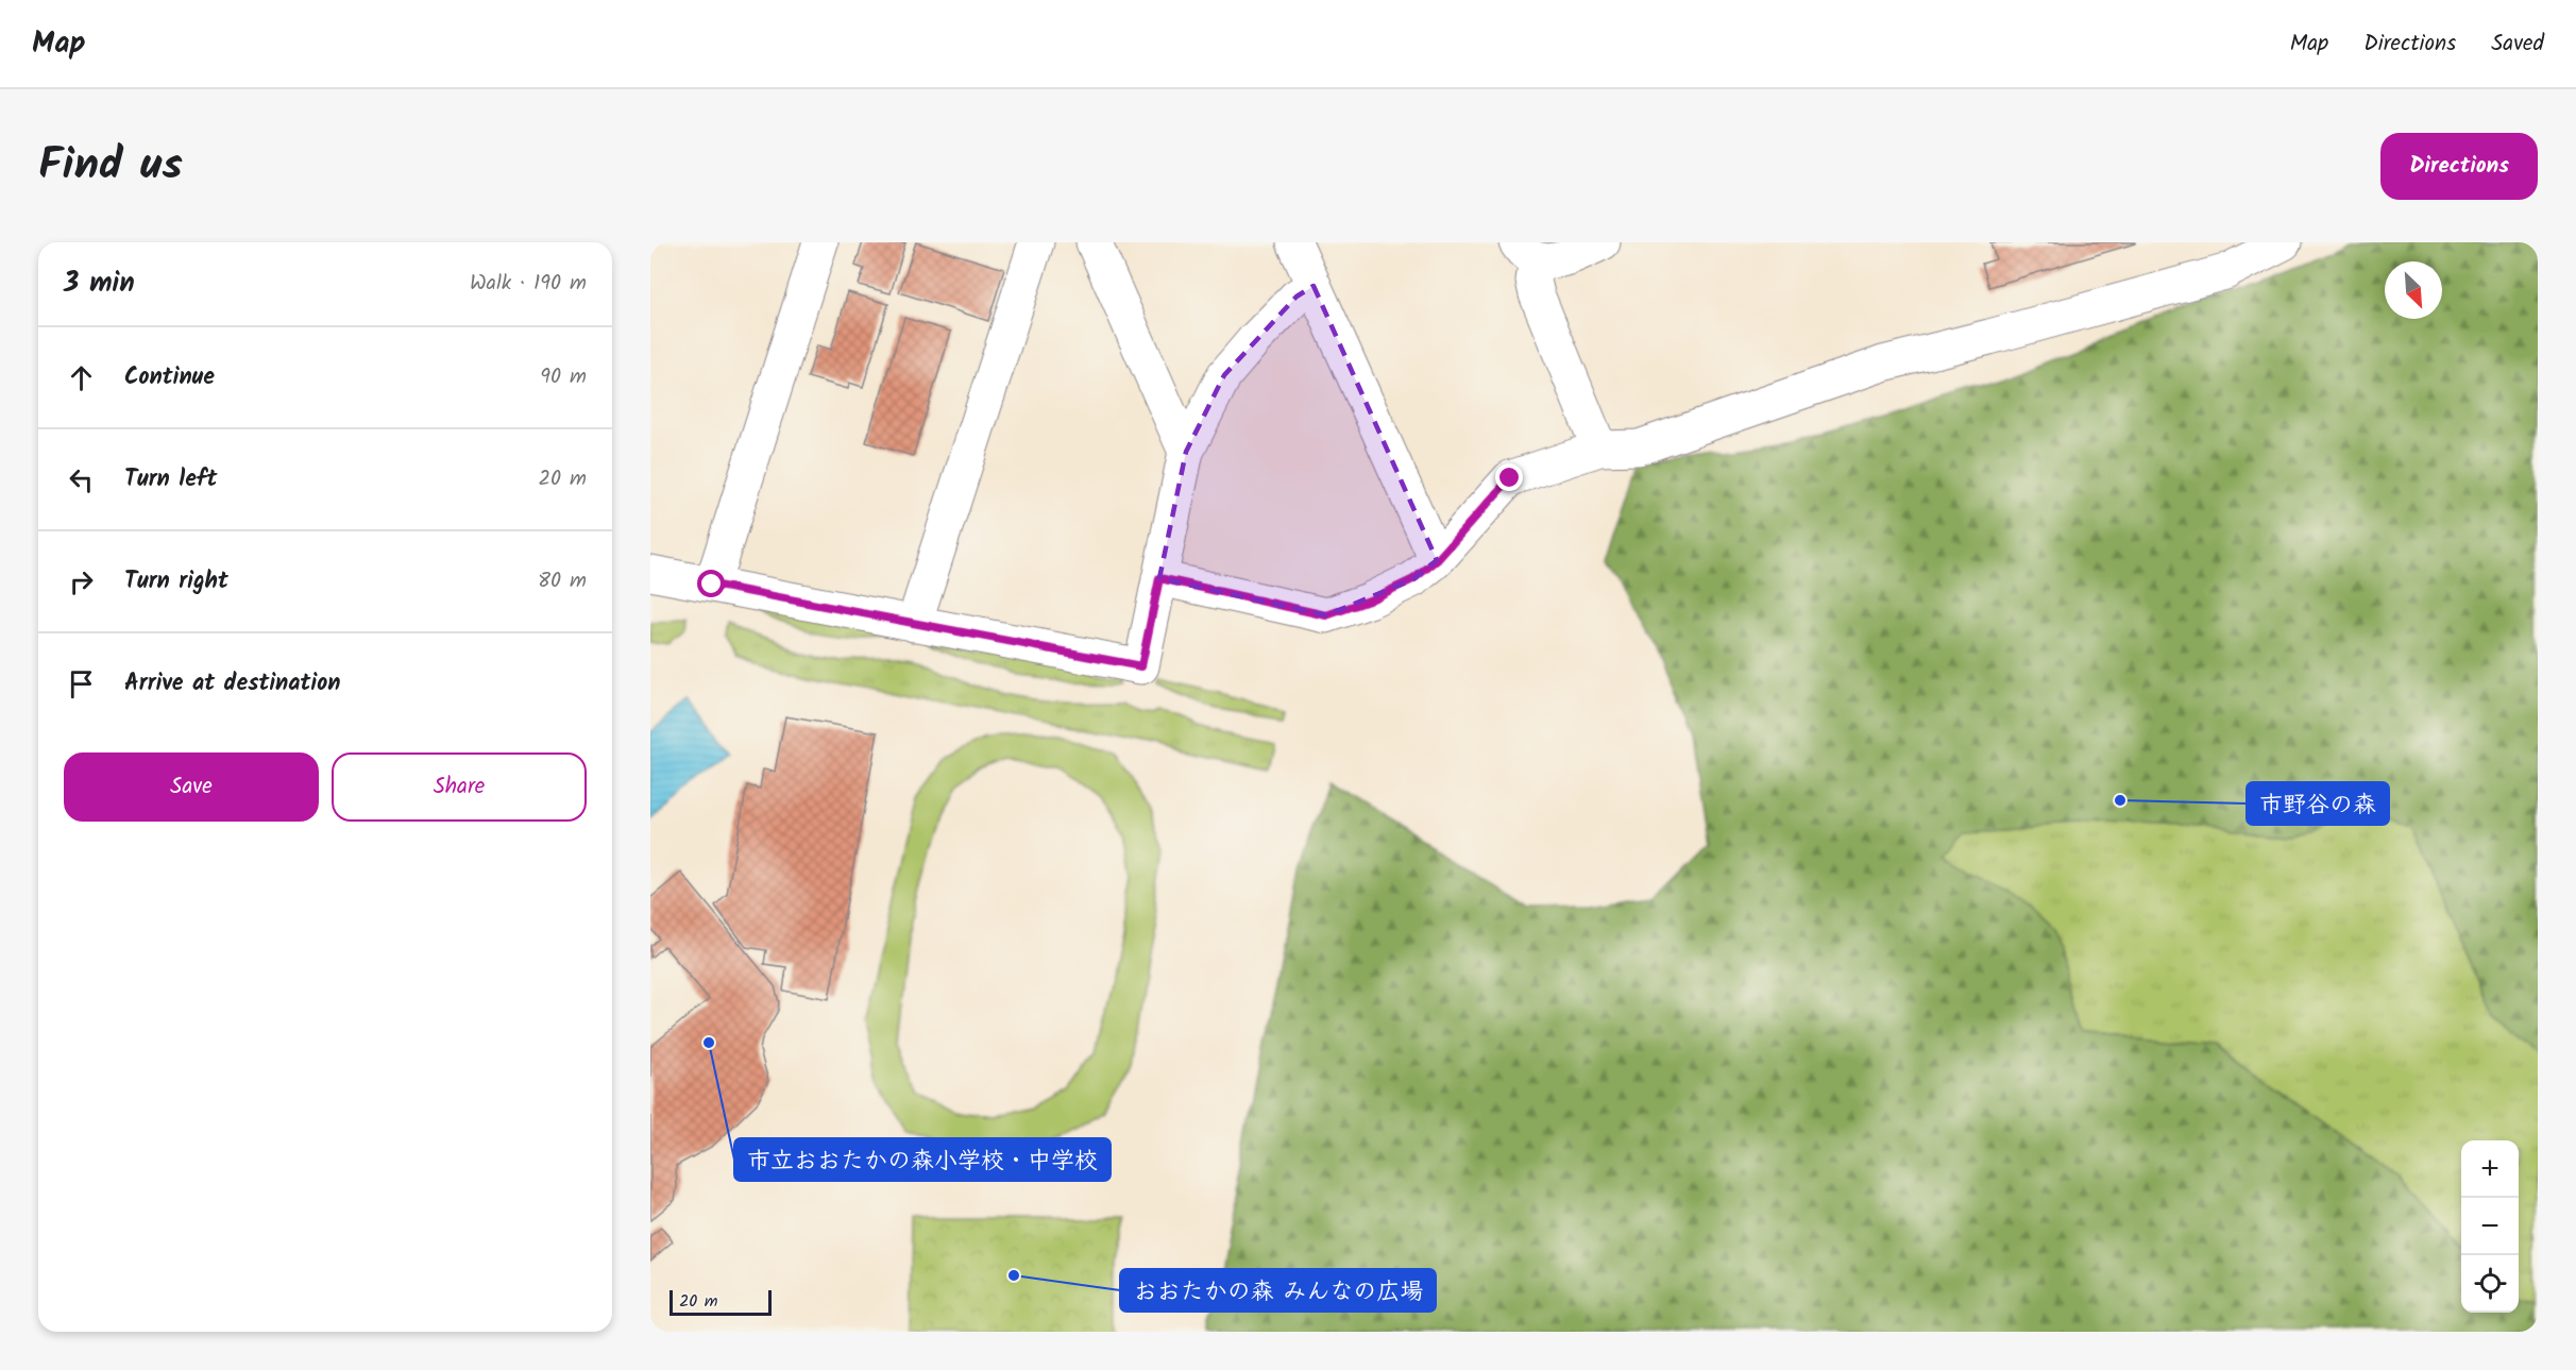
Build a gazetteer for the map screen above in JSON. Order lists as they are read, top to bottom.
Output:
{
  "places": ["市野谷の森", "市立おおたかの森小学校・中学校", "おおたかの森 みんなの広場"],
  "scale_bar": "20 m",
  "north": "bottom right",
  "page": {
    "header": "Map",
    "nav": ["Map", "Directions", "Saved"],
    "title": "Find us",
    "buttons": [
      "Directions",
      ["Save", "Share"]
    ],
    "heading": ["3 min", "Walk · 190 m"],
    "list": [
      ["Continue", "90 m"],
      ["Turn left", "20 m"],
      ["Turn right", "80 m"],
      "Arrive at destination"
    ],
    "map_buttons": ["+", "−"],
    "scale": "20 m"
  }
}
